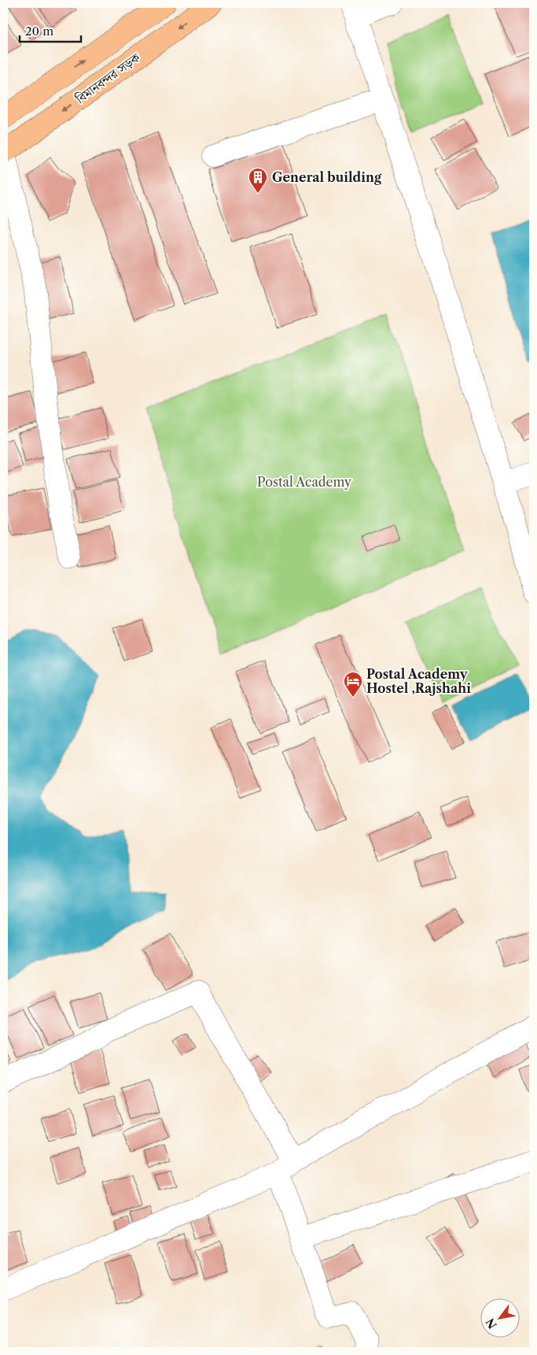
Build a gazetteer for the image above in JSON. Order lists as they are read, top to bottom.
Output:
{
  "streets": {
    "main road": ["বিমানবন্দর সড়ক"]
  },
  "parks": ["Postal Academy"],
  "places": {
    "building": ["General building"],
    "hotel": ["Postal Academy Hostel ,Rajshahi"]
  },
  "scale_bar": "20 m",
  "north": "bottom left"
}
